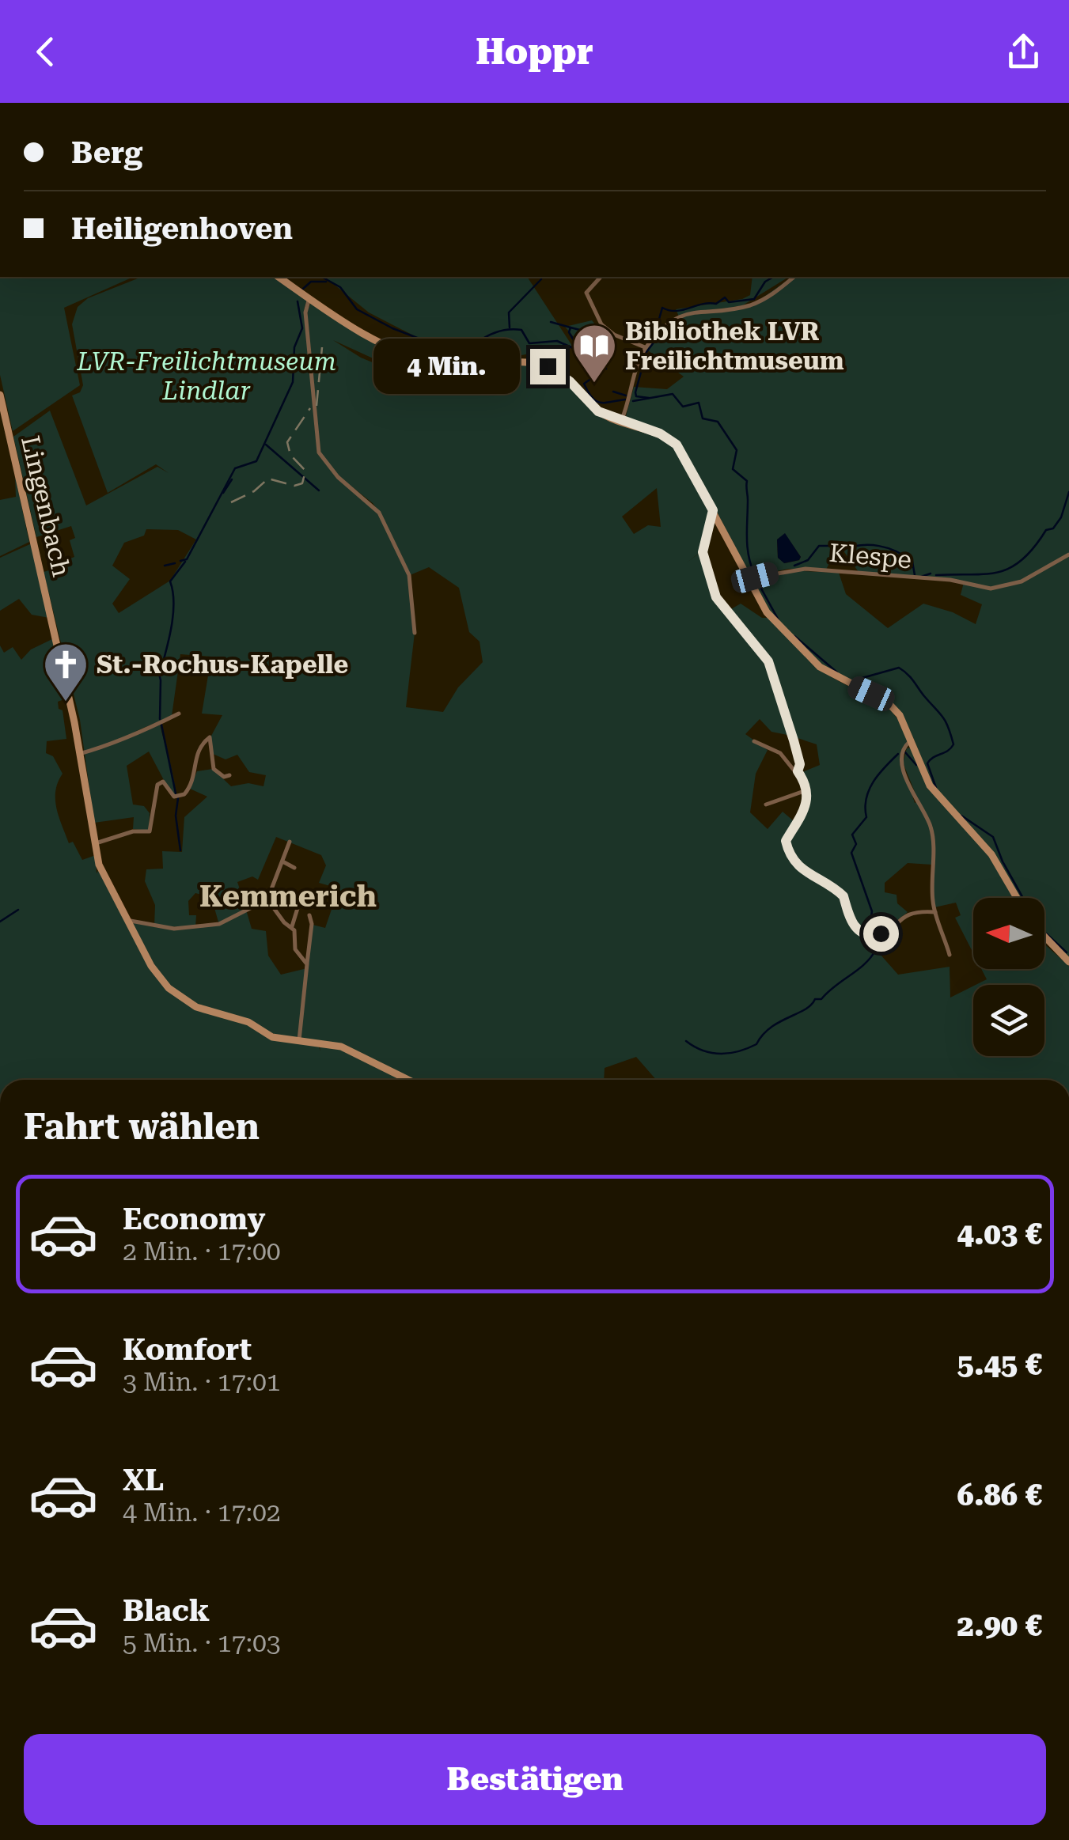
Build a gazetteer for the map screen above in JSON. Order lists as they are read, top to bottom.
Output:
{
  "streets": {
    "main road": ["Lingenbach"],
    "street": ["Klespe"]
  },
  "districts": ["Kemmerich"],
  "parks": ["LVR-Freilichtmuseum Lindlar"],
  "places": {
    "library": ["Bibliothek LVR Freilichtmuseum"],
    "church": ["St.-Rochus-Kapelle"]
  },
  "north": "left",
  "page": {
    "header": "Hoppr",
    "banner": ["Berg", "Heiligenhoven"],
    "bubble": "4 Min.",
    "heading": "Fahrt wählen",
    "list": [
      {
        "name": "Economy",
        "note": "2 Min. · 17:00",
        "value": "4.03 €"
      },
      {
        "name": "Komfort",
        "note": "3 Min. · 17:01",
        "value": "5.45 €"
      },
      {
        "name": "XL",
        "note": "4 Min. · 17:02",
        "value": "6.86 €"
      },
      {
        "name": "Black",
        "note": "5 Min. · 17:03",
        "value": "2.90 €"
      }
    ],
    "buttons": "Bestätigen"
  }
}
